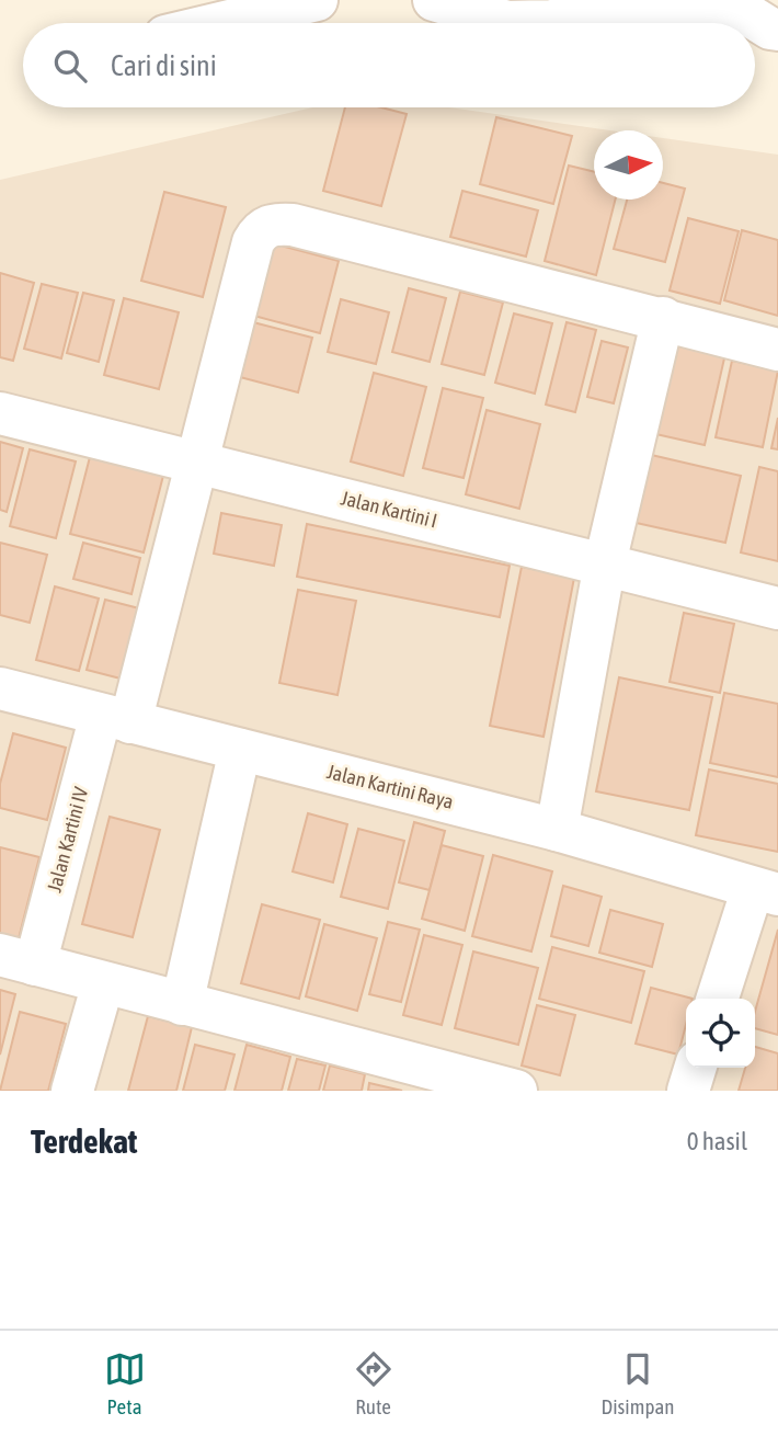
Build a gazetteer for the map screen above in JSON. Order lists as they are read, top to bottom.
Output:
{
  "streets": {
    "street": ["Jalan Kartini I", "Jalan Kartini Raya", "Jalan Kartini IV"]
  },
  "crossings": [
    ["Jalan Kartini I", "Jalan Kartini IV"],
    ["Jalan Kartini Raya", "Jalan Kartini IV"]
  ],
  "north": "right",
  "page": {
    "search": "Cari di sini",
    "heading": ["Terdekat", "0 hasil"],
    "nav": ["Peta", "Rute", "Disimpan"]
  }
}
